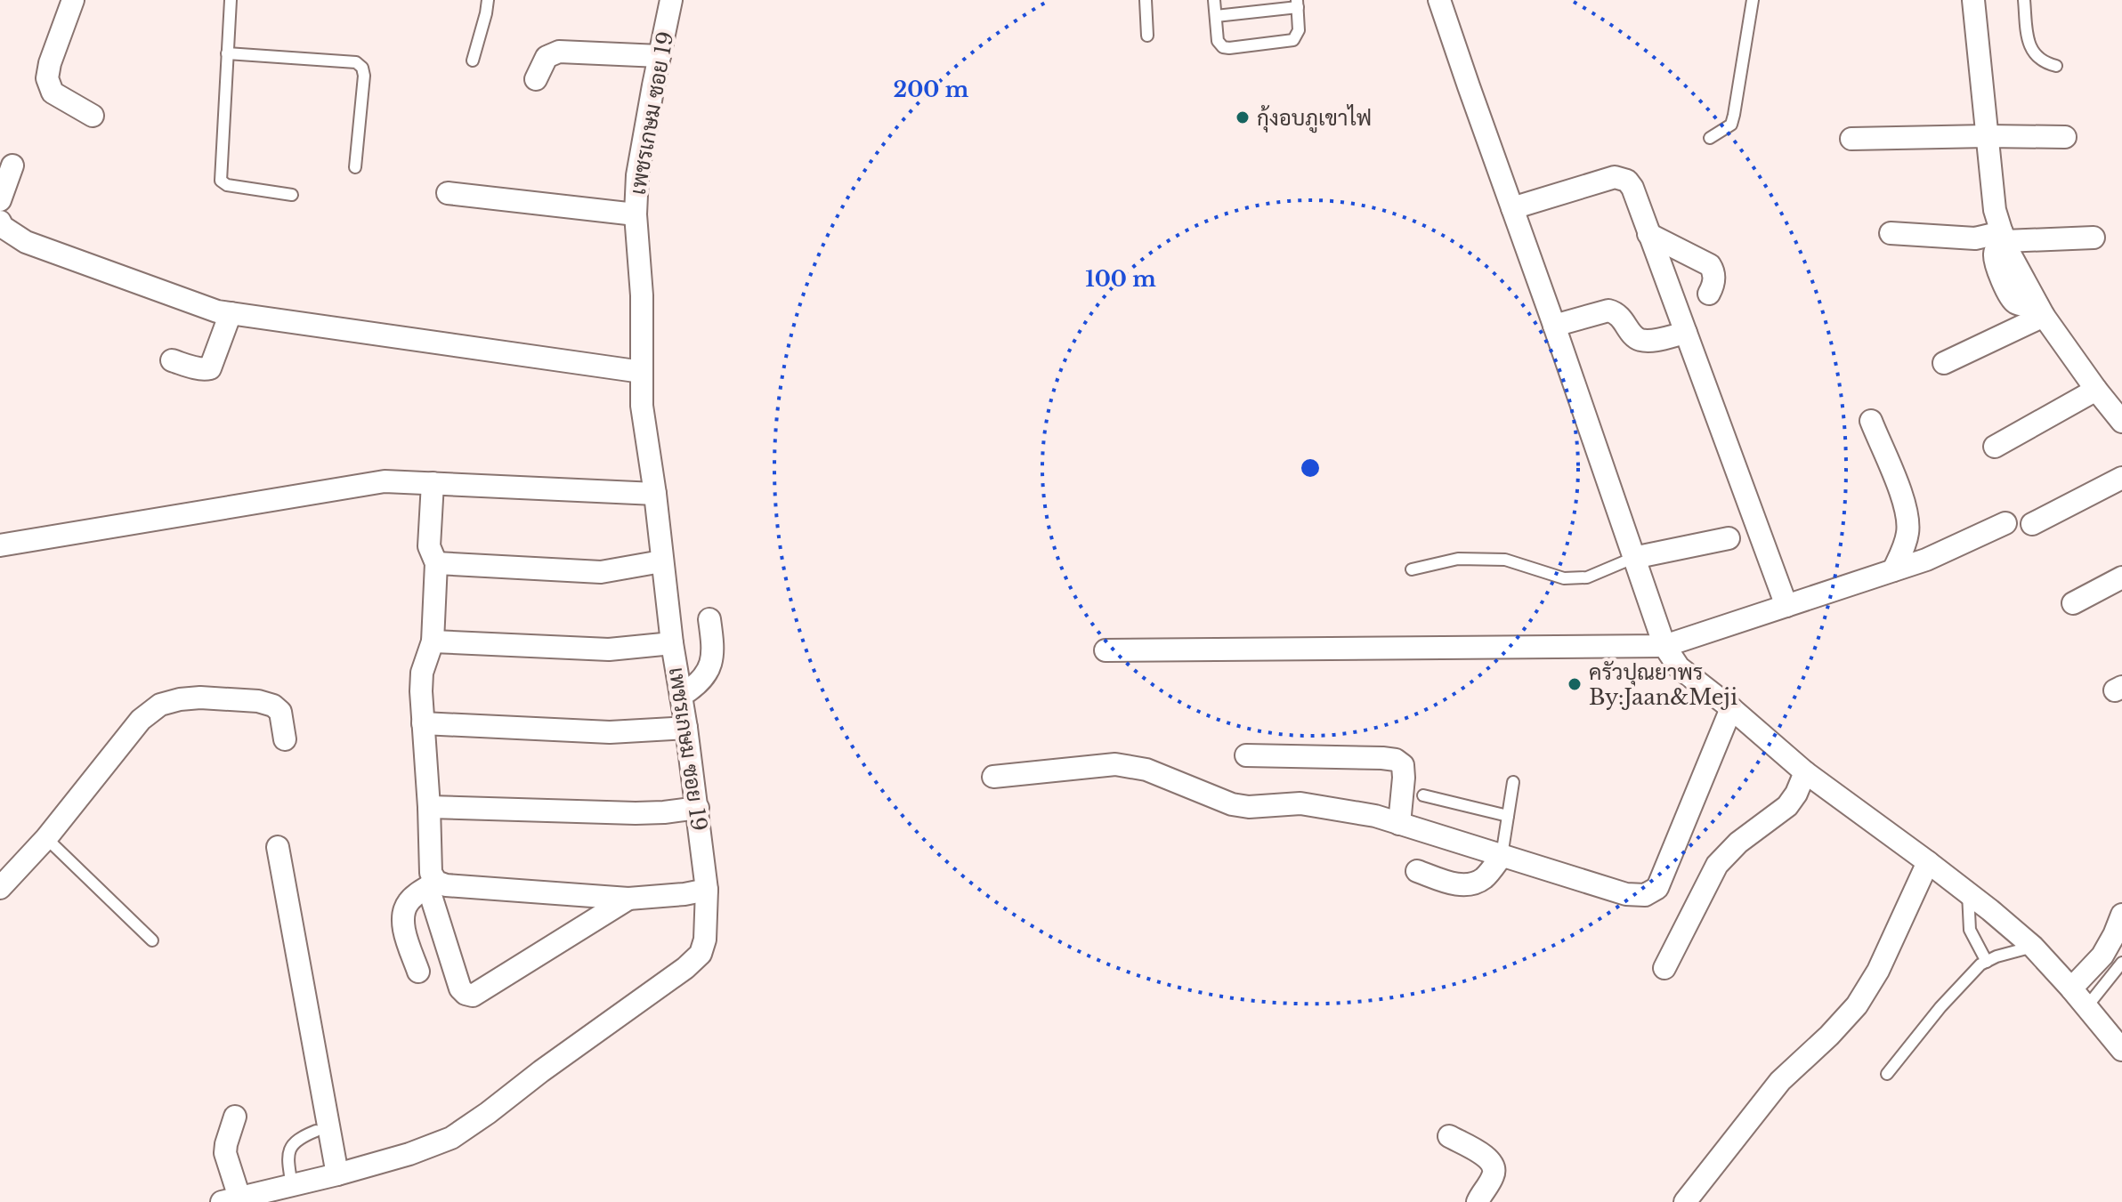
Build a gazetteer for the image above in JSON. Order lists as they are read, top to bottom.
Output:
{
  "streets": {
    "street": ["เพชรเกษม ซอย 19"]
  },
  "places": ["กุ้งอบภูเขาไฟ", "ครัวปุณยาพร By:Jaan&Meji"],
  "rings": ["200 m", "100 m"]
}
